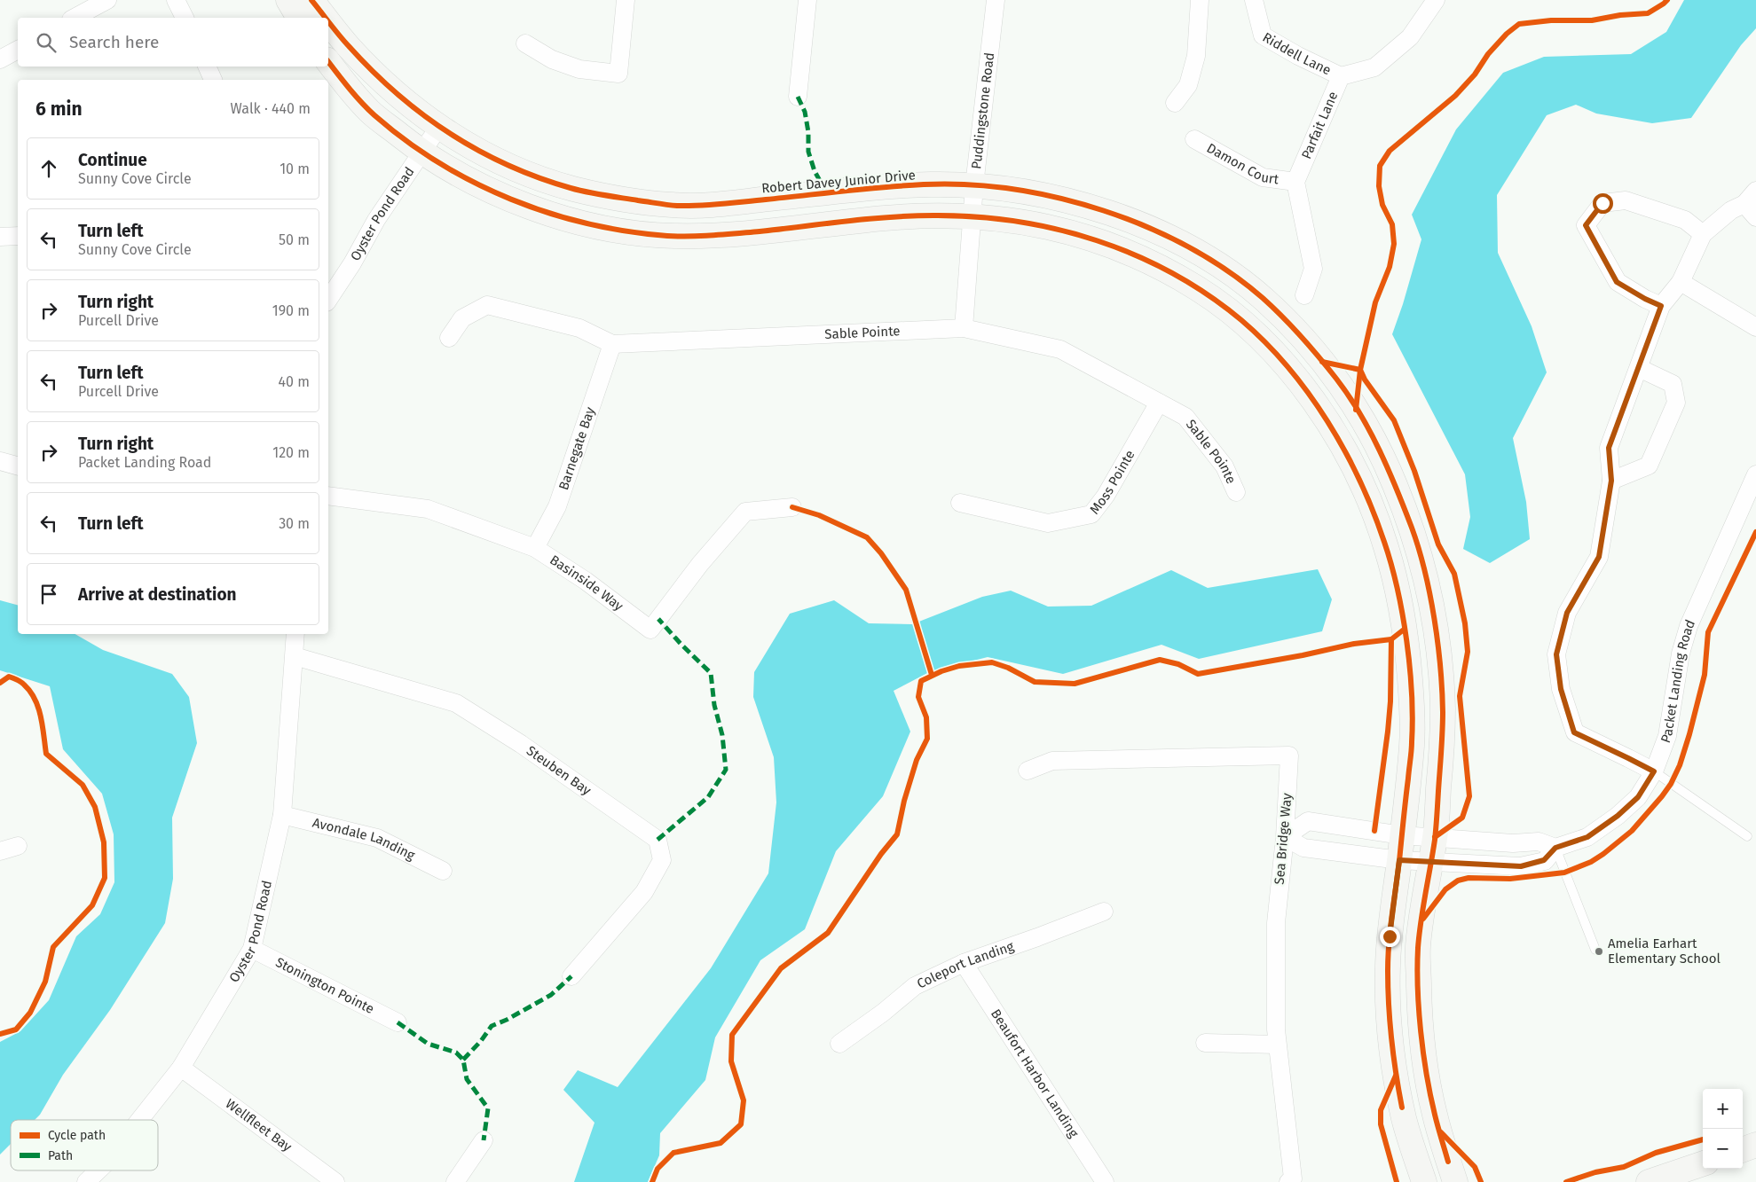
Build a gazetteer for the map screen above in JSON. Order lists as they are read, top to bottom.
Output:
{
  "streets": {
    "main road": ["Robert Davey Junior Drive"],
    "street": [
      "Riddell Lane",
      "Puddingstone Road",
      "Parfait Lane",
      "Damon Court",
      "Oyster Pond Road",
      "Sable Pointe",
      "Barnegate Bay",
      "Moss Pointe",
      "Basinside Way",
      "Packet Landing Road",
      "Steuben Bay",
      "Sea Bridge Way",
      "Avondale Landing",
      "Coleport Landing",
      "Stonington Pointe",
      "Beaufort Harbor Landing",
      "Wellfleet Bay"
    ]
  },
  "crossings": [
    ["Riddell Lane", "Parfait Lane"],
    ["Puddingstone Road", "Robert Davey Junior Drive"],
    ["Puddingstone Road", "Sable Pointe"],
    ["Parfait Lane", "Damon Court"],
    ["Robert Davey Junior Drive", "Oyster Pond Road"],
    ["Robert Davey Junior Drive", "Packet Landing Road"],
    ["Oyster Pond Road", "Steuben Bay"],
    ["Oyster Pond Road", "Avondale Landing"],
    ["Oyster Pond Road", "Stonington Pointe"],
    ["Oyster Pond Road", "Wellfleet Bay"],
    ["Sable Pointe", "Barnegate Bay"],
    ["Sable Pointe", "Moss Pointe"],
    ["Barnegate Bay", "Basinside Way"],
    ["Packet Landing Road", "Sea Bridge Way"],
    ["Coleport Landing", "Beaufort Harbor Landing"]
  ],
  "places": ["Amelia Earhart Elementary School"],
  "legend": ["Cycle path", "Path"],
  "page": {
    "search": "Search here",
    "heading": ["6 min", "Walk · 440 m"],
    "list": [
      ["Continue", "Sunny Cove Circle", "10 m"],
      ["Turn left", "Sunny Cove Circle", "50 m"],
      ["Turn right", "Purcell Drive", "190 m"],
      ["Turn left", "Purcell Drive", "40 m"],
      ["Turn right", "Packet Landing Road", "120 m"],
      ["Turn left", "30 m"],
      "Arrive at destination"
    ],
    "map_buttons": ["+", "−"]
  }
}
